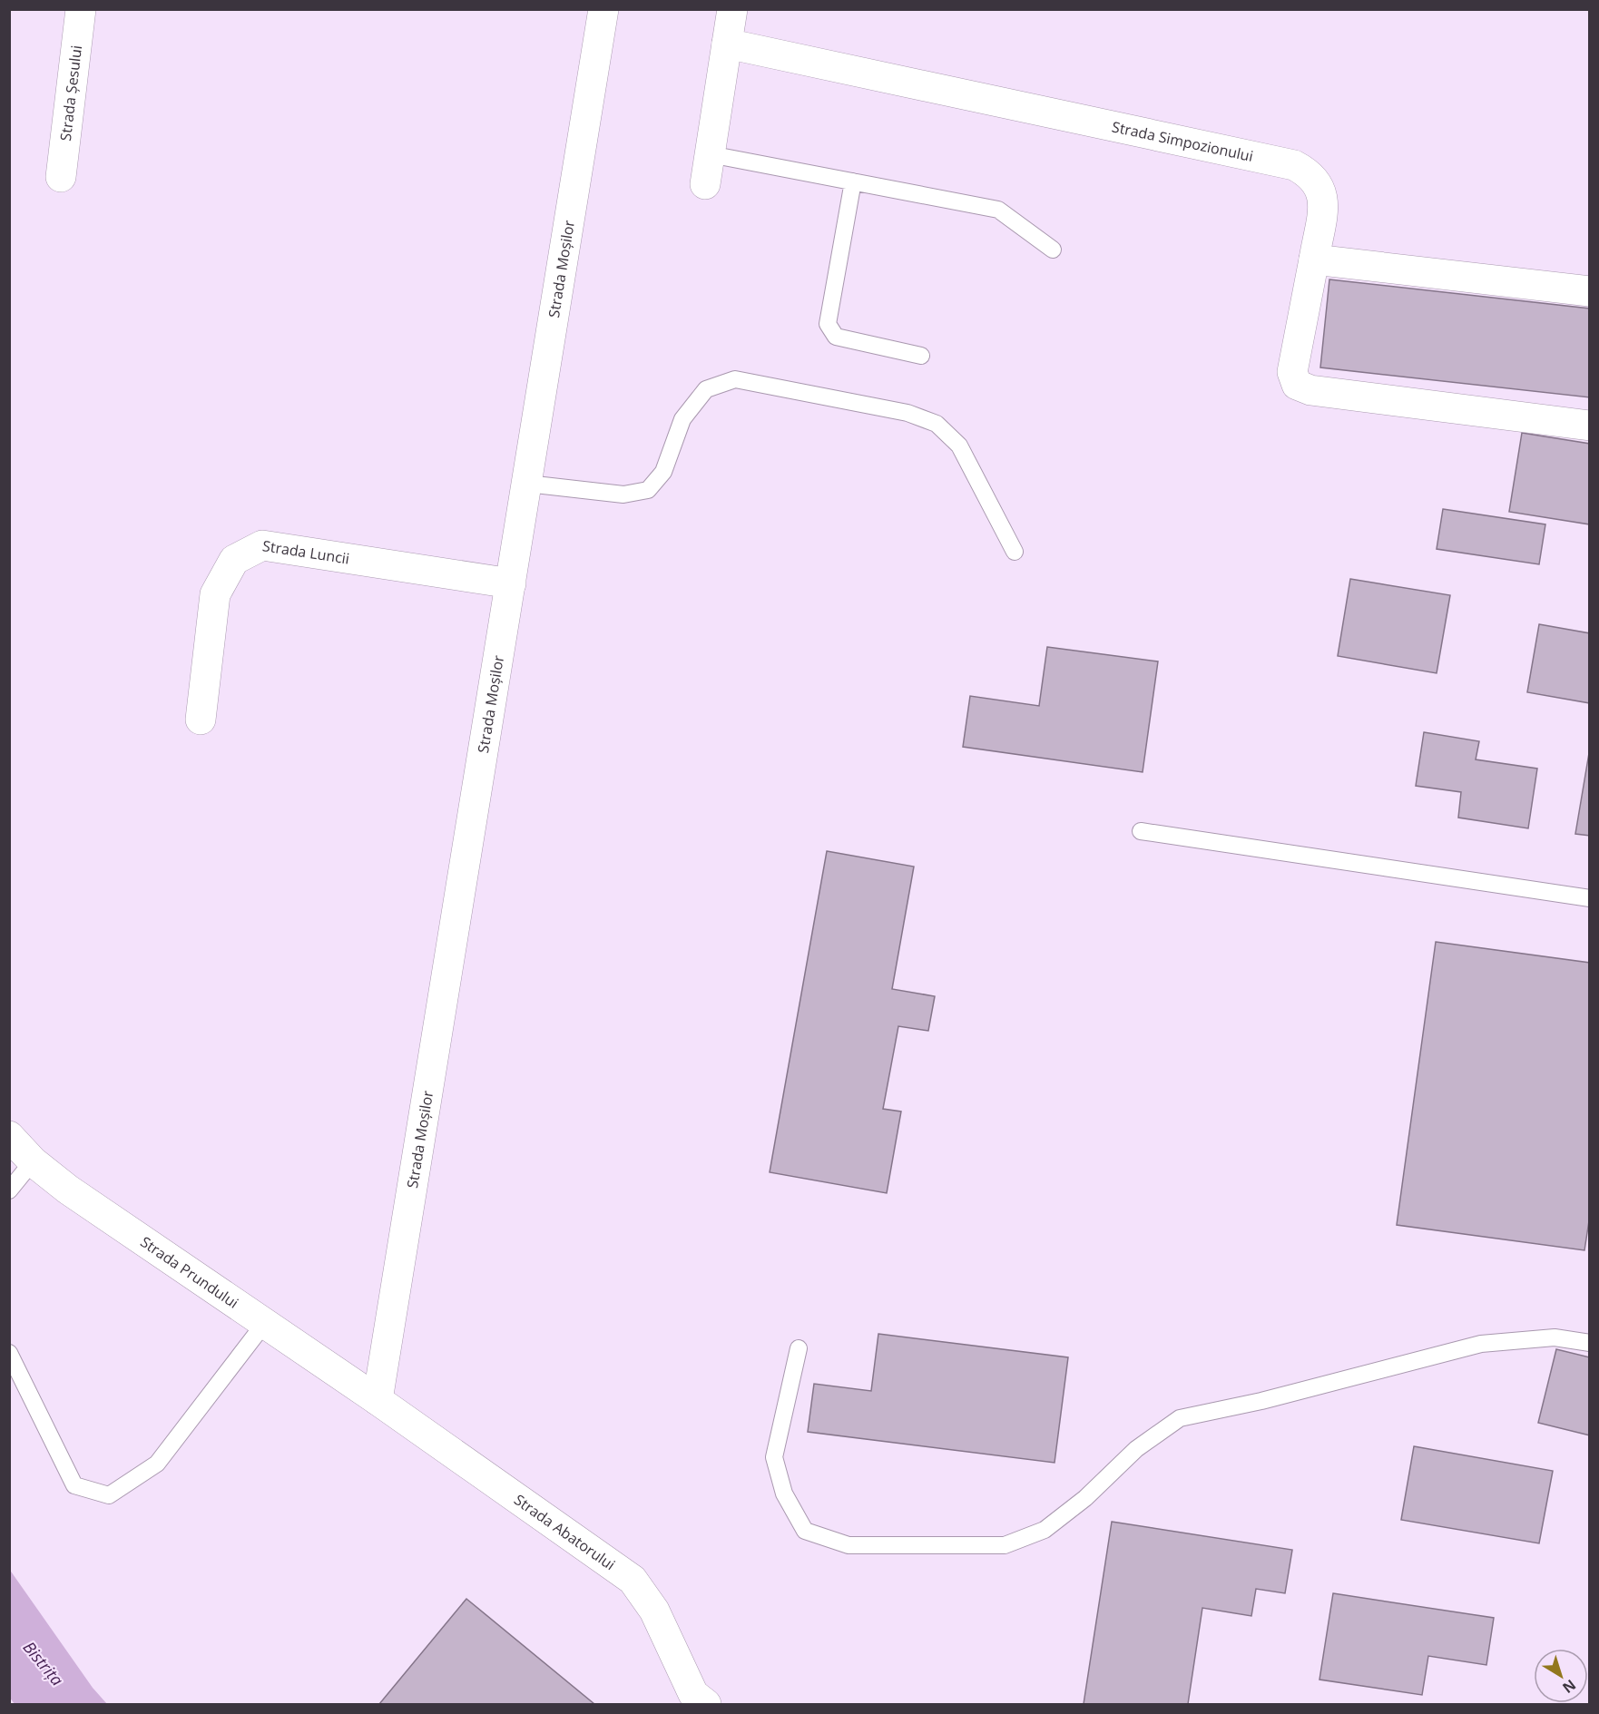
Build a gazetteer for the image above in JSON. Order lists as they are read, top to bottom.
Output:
{
  "streets": {
    "street": [
      "Strada Șesului",
      "Strada Simpozionului",
      "Strada Moșilor",
      "Strada Luncii",
      "Strada Prundului",
      "Strada Abatorului"
    ]
  },
  "crossings": [
    ["Strada Moșilor", "Strada Luncii"],
    ["Strada Moșilor", "Strada Prundului"],
    ["Strada Moșilor", "Strada Abatorului"],
    ["Strada Prundului", "Strada Abatorului"]
  ],
  "water": ["Bistrița"],
  "north": "bottom right"
}
